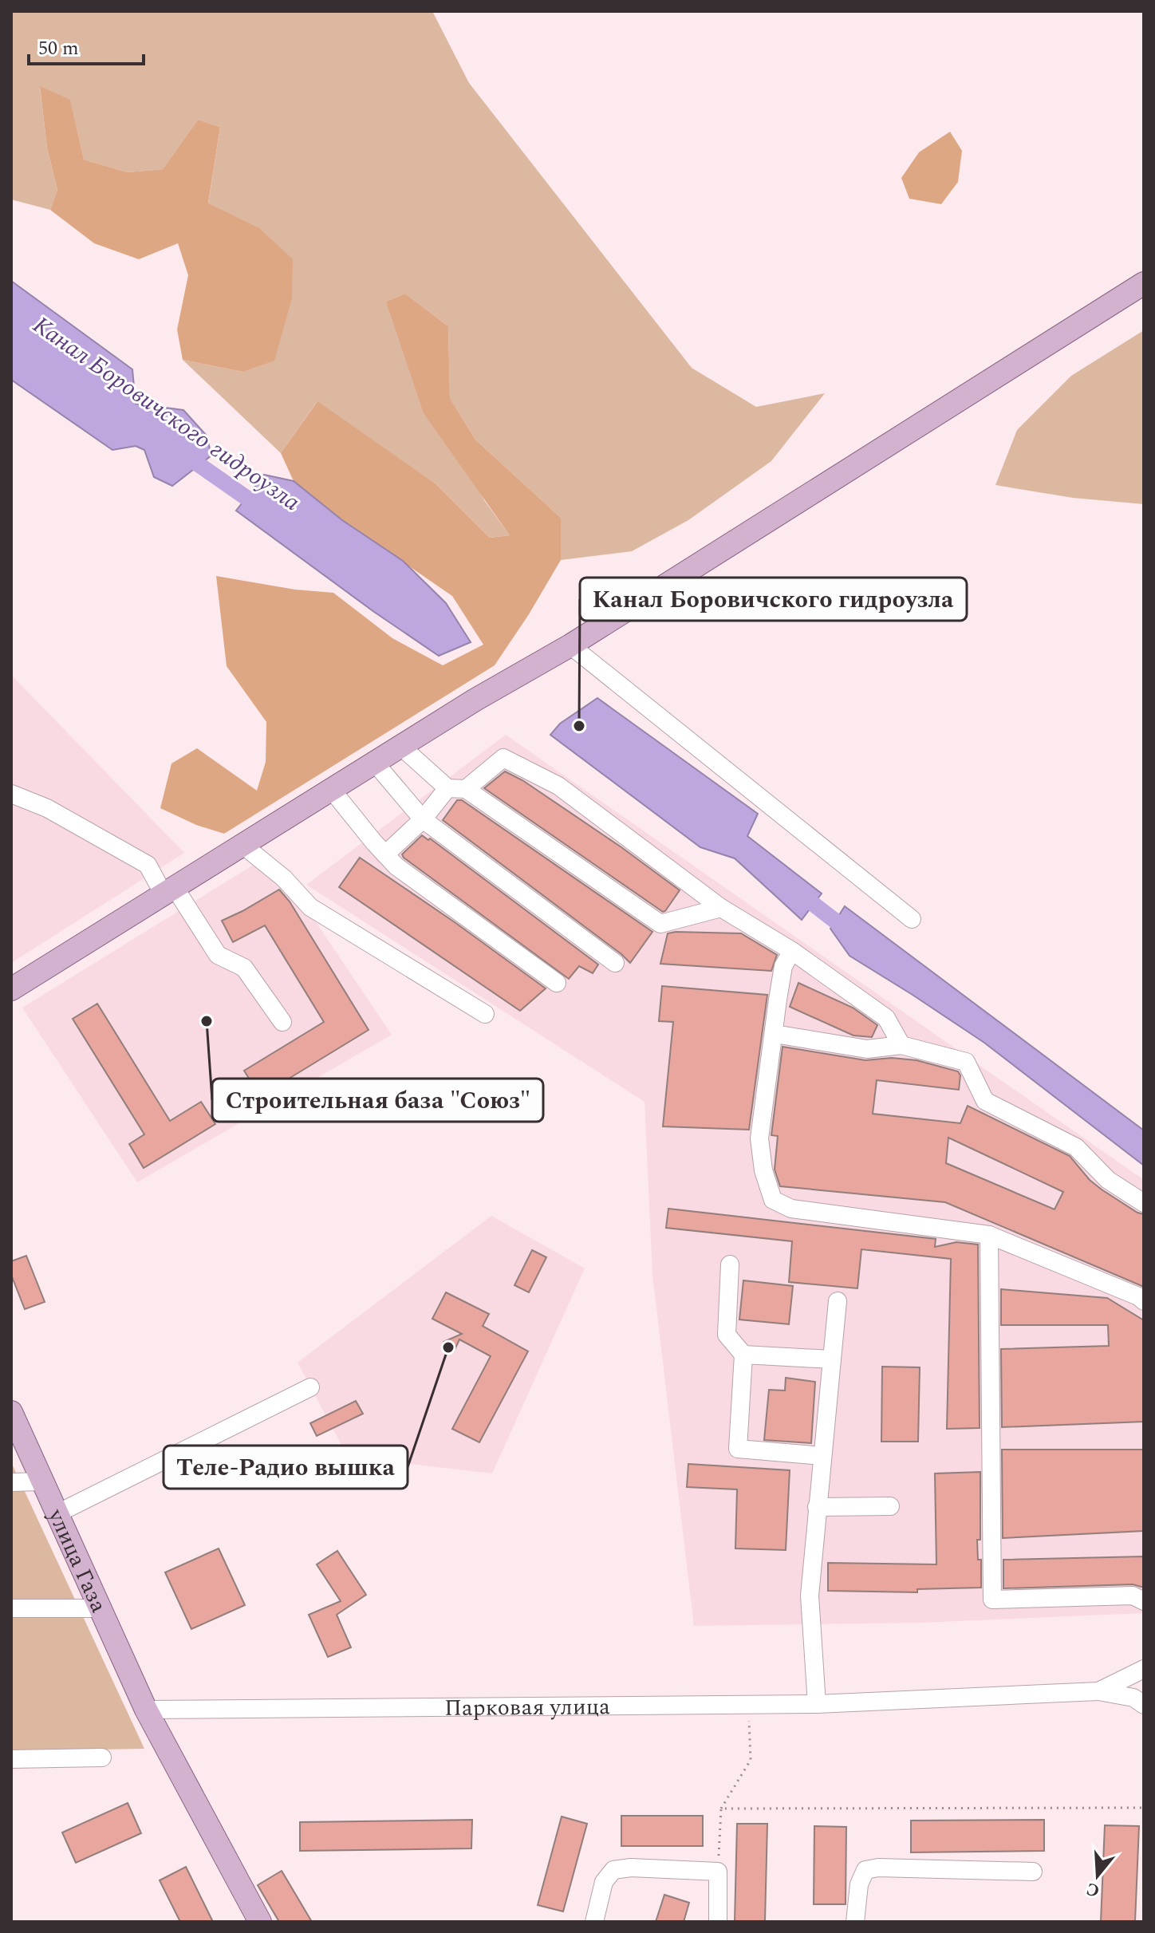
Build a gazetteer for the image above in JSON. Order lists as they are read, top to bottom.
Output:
{
  "streets": {
    "main road": ["улица Газа"],
    "street": ["Парковая улица"]
  },
  "crossings": [
    ["улица Газа", "Парковая улица"]
  ],
  "water": ["Канал Боровичского гидроузла"],
  "places": ["Канал Боровичского гидроузла", "Строительная база \"Союз\"", "Теле-Радио вышка"],
  "scale_bar": "50 m",
  "north": "bottom"
}
